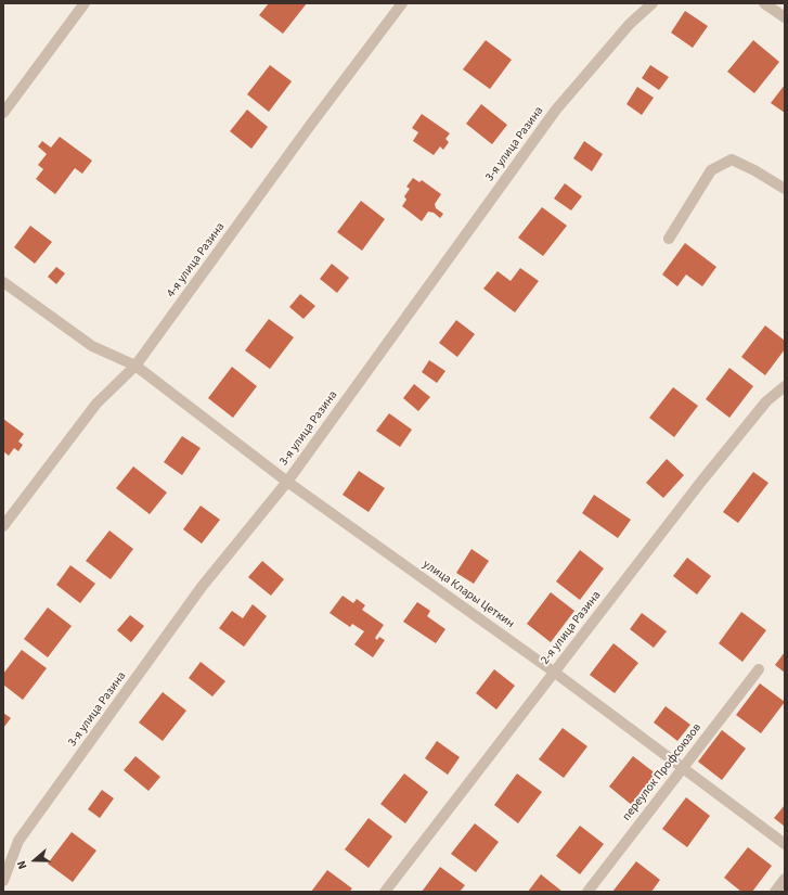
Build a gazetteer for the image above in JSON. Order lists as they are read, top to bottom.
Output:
{
  "streets": {
    "street": [
      "3-я улица Разина",
      "4-я улица Разина",
      "улица Клары Цеткин",
      "2-я улица Разина",
      "переулок Профсоюзов"
    ]
  },
  "crossings": [
    ["3-я улица Разина", "улица Клары Цеткин"],
    ["4-я улица Разина", "улица Клары Цеткин"],
    ["улица Клары Цеткин", "2-я улица Разина"],
    ["улица Клары Цеткин", "переулок Профсоюзов"]
  ],
  "north": "left"
}
